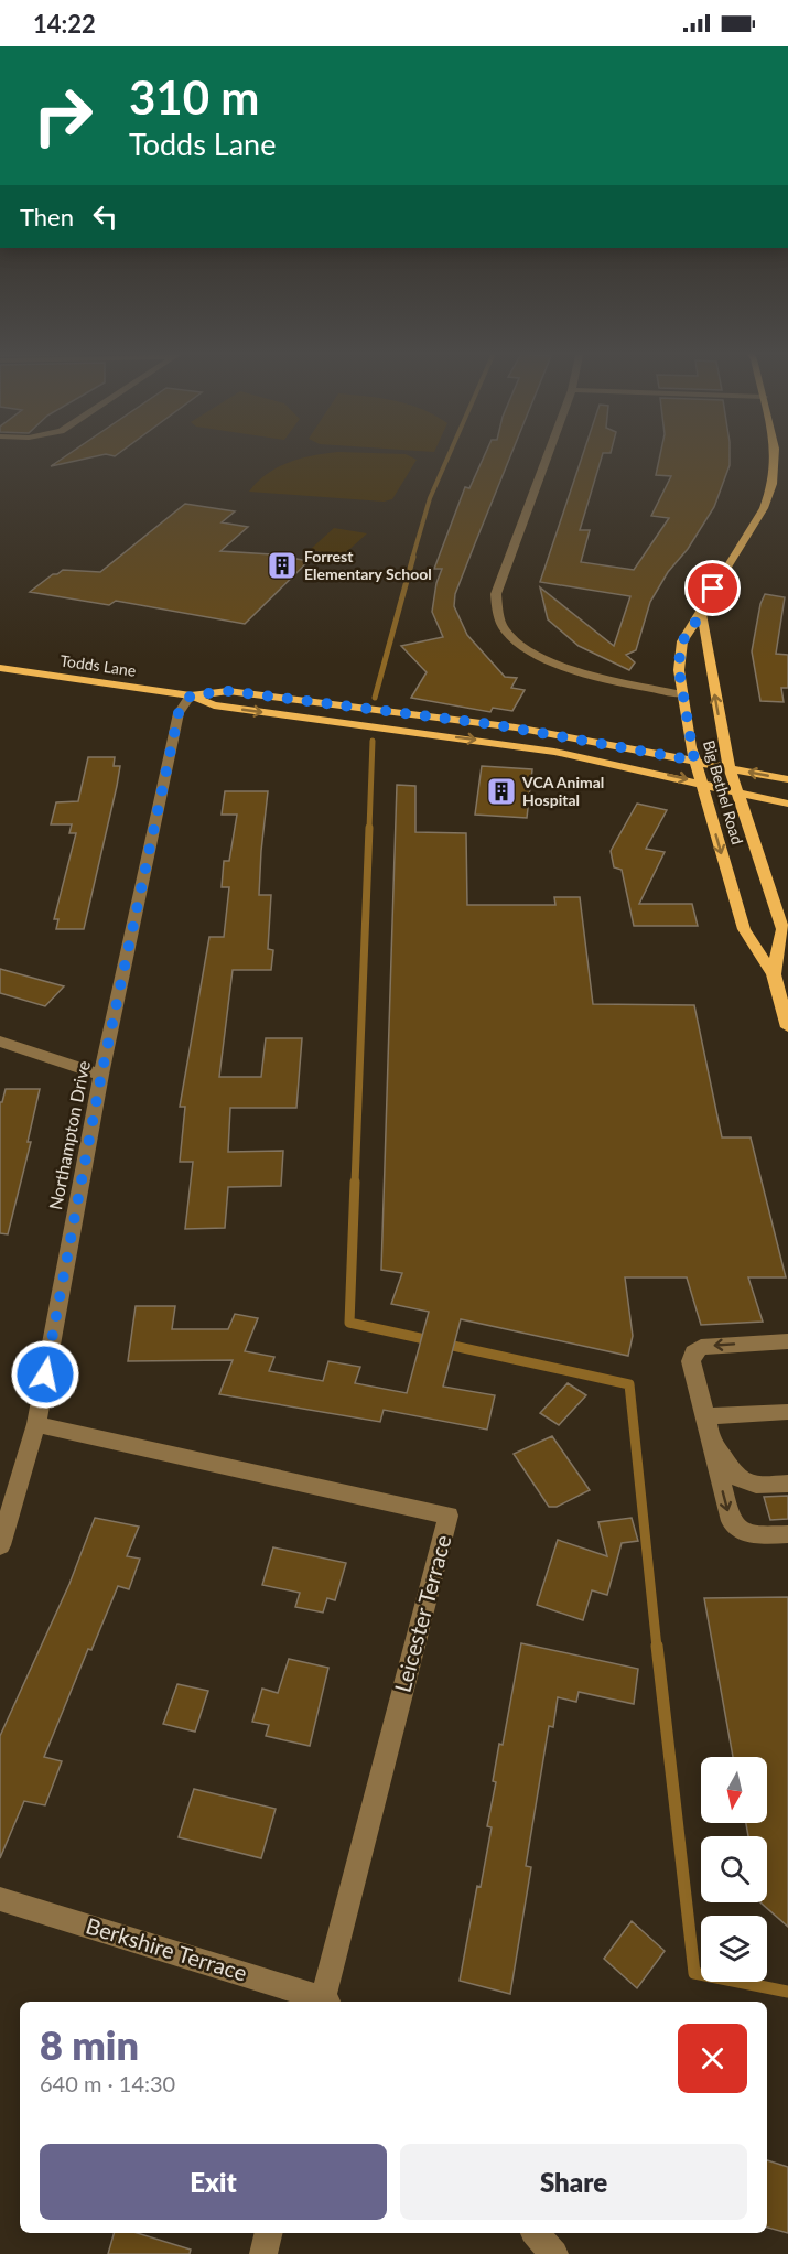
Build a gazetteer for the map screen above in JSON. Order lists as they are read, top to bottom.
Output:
{
  "streets": {
    "main road": ["Todds Lane", "Big Bethel Road"],
    "street": ["Northampton Drive", "Leicester Terrace", "Berkshire Terrace"]
  },
  "crossings": [
    ["Todds Lane", "Big Bethel Road"],
    ["Todds Lane", "Northampton Drive"],
    ["Northampton Drive", "Leicester Terrace"]
  ],
  "places": {
    "building": ["Forrest Elementary School", "VCA Animal Hospital"]
  },
  "north": "bottom",
  "page": {
    "status": "14:22",
    "turn": ["310 m", "Todds Lane"],
    "then": "Then",
    "heading": ["8 min", "640 m · 14:30"],
    "buttons": ["Exit", "Share"]
  }
}
